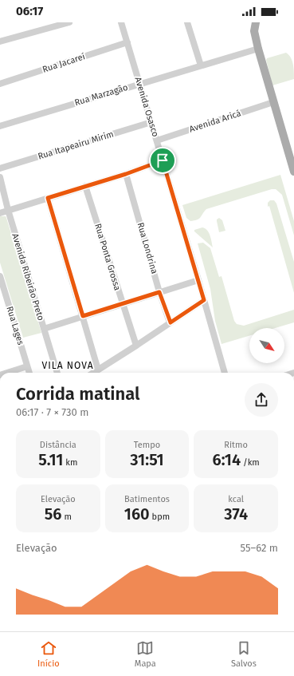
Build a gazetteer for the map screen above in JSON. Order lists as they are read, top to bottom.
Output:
{
  "streets": {
    "street": [
      "Rua Jacareí",
      "Rua Marzagão",
      "Avenida Osasco",
      "Avenida Aricá",
      "Rua Itapeairu Mirim",
      "Rua Londrina",
      "Rua Ponta Grossa",
      "Avenida Ribeirão Preto",
      "Rua Lages"
    ]
  },
  "crossings": [
    ["Rua Jacareí", "Avenida Osasco"],
    ["Rua Marzagão", "Avenida Osasco"],
    ["Avenida Osasco", "Avenida Aricá"],
    ["Avenida Osasco", "Rua Itapeairu Mirim"]
  ],
  "districts": ["VILA NOVA"],
  "north": "bottom right",
  "page": {
    "status": "06:17",
    "heading": ["Corrida matinal", "06:17 · 7 × 730 m"],
    "stats": [
      ["Distância", "5.11 km"],
      ["Tempo", "31:51"],
      ["Ritmo", "6:14 /km"],
      ["Elevação", "56 m"],
      ["Batimentos", "160 bpm"],
      ["kcal", "374"]
    ],
    "chart": ["Elevação", "55–62 m"],
    "tabs": ["Início", "Mapa", "Salvos"]
  }
}
